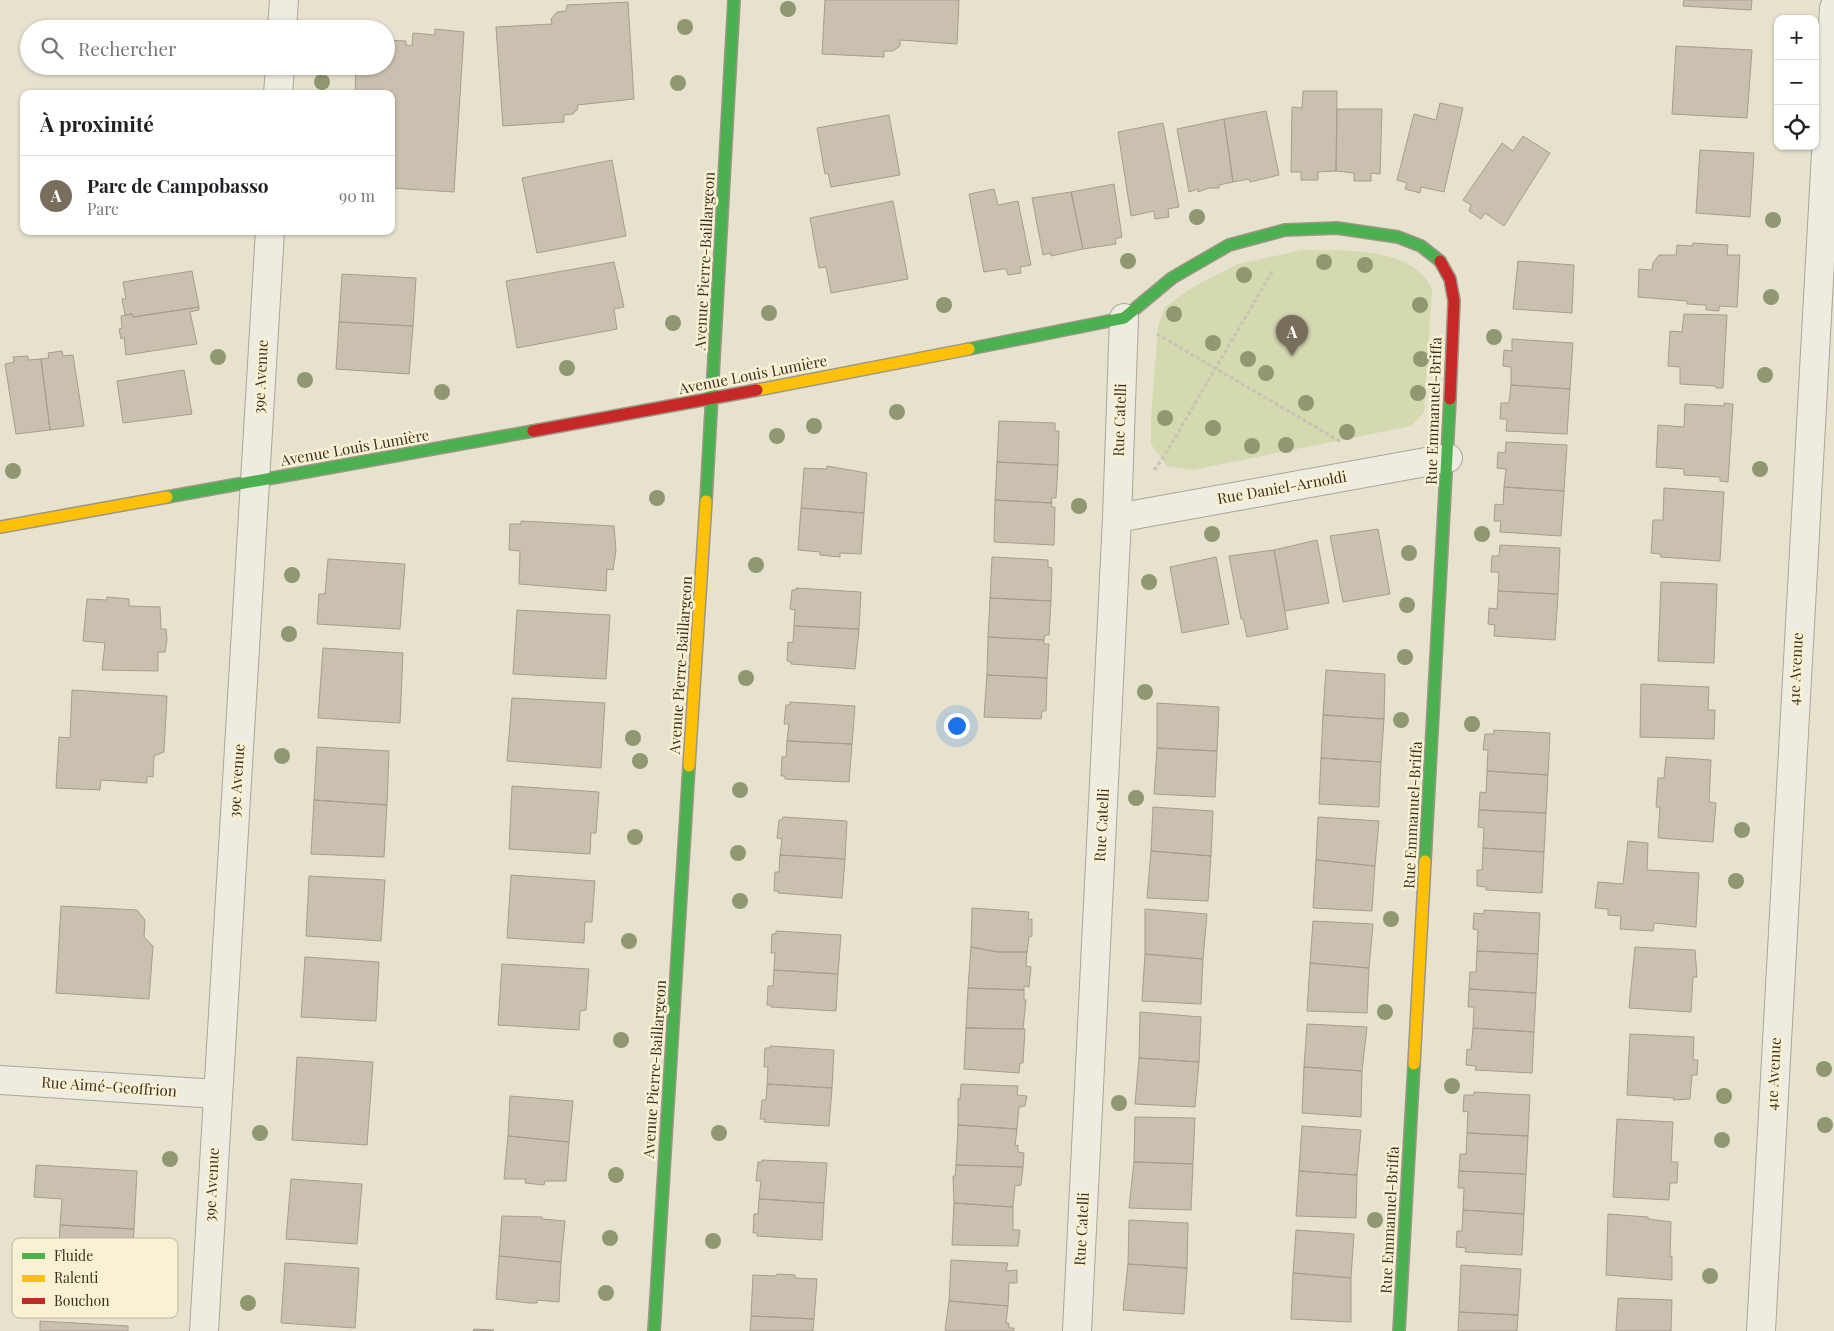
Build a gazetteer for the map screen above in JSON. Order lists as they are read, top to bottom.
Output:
{
  "streets": {
    "street": [
      "Avenue Pierre-Baillargeon",
      "Avenue Louis Lumière",
      "39e Avenue",
      "Rue Emmanuel-Briffa",
      "Rue Catelli",
      "Rue Daniel-Arnoldi",
      "41e Avenue",
      "Rue Aimé-Geoffrion"
    ]
  },
  "crossings": [
    ["Avenue Pierre-Baillargeon", "Avenue Louis Lumière"],
    ["Avenue Louis Lumière", "39e Avenue"],
    ["Avenue Louis Lumière", "Rue Emmanuel-Briffa"],
    ["Avenue Louis Lumière", "Rue Catelli"],
    ["39e Avenue", "Rue Aimé-Geoffrion"],
    ["Rue Emmanuel-Briffa", "Rue Daniel-Arnoldi"],
    ["Rue Catelli", "Rue Daniel-Arnoldi"]
  ],
  "legend": ["Fluide", "Ralenti", "Bouchon"],
  "page": {
    "map_buttons": ["+", "−"],
    "search": "Rechercher",
    "heading": "À proximité",
    "list": [
      {
        "mark": "A",
        "name": "Parc de Campobasso",
        "note": "Parc",
        "value": "90 m"
      }
    ],
    "pins": "A"
  }
}
